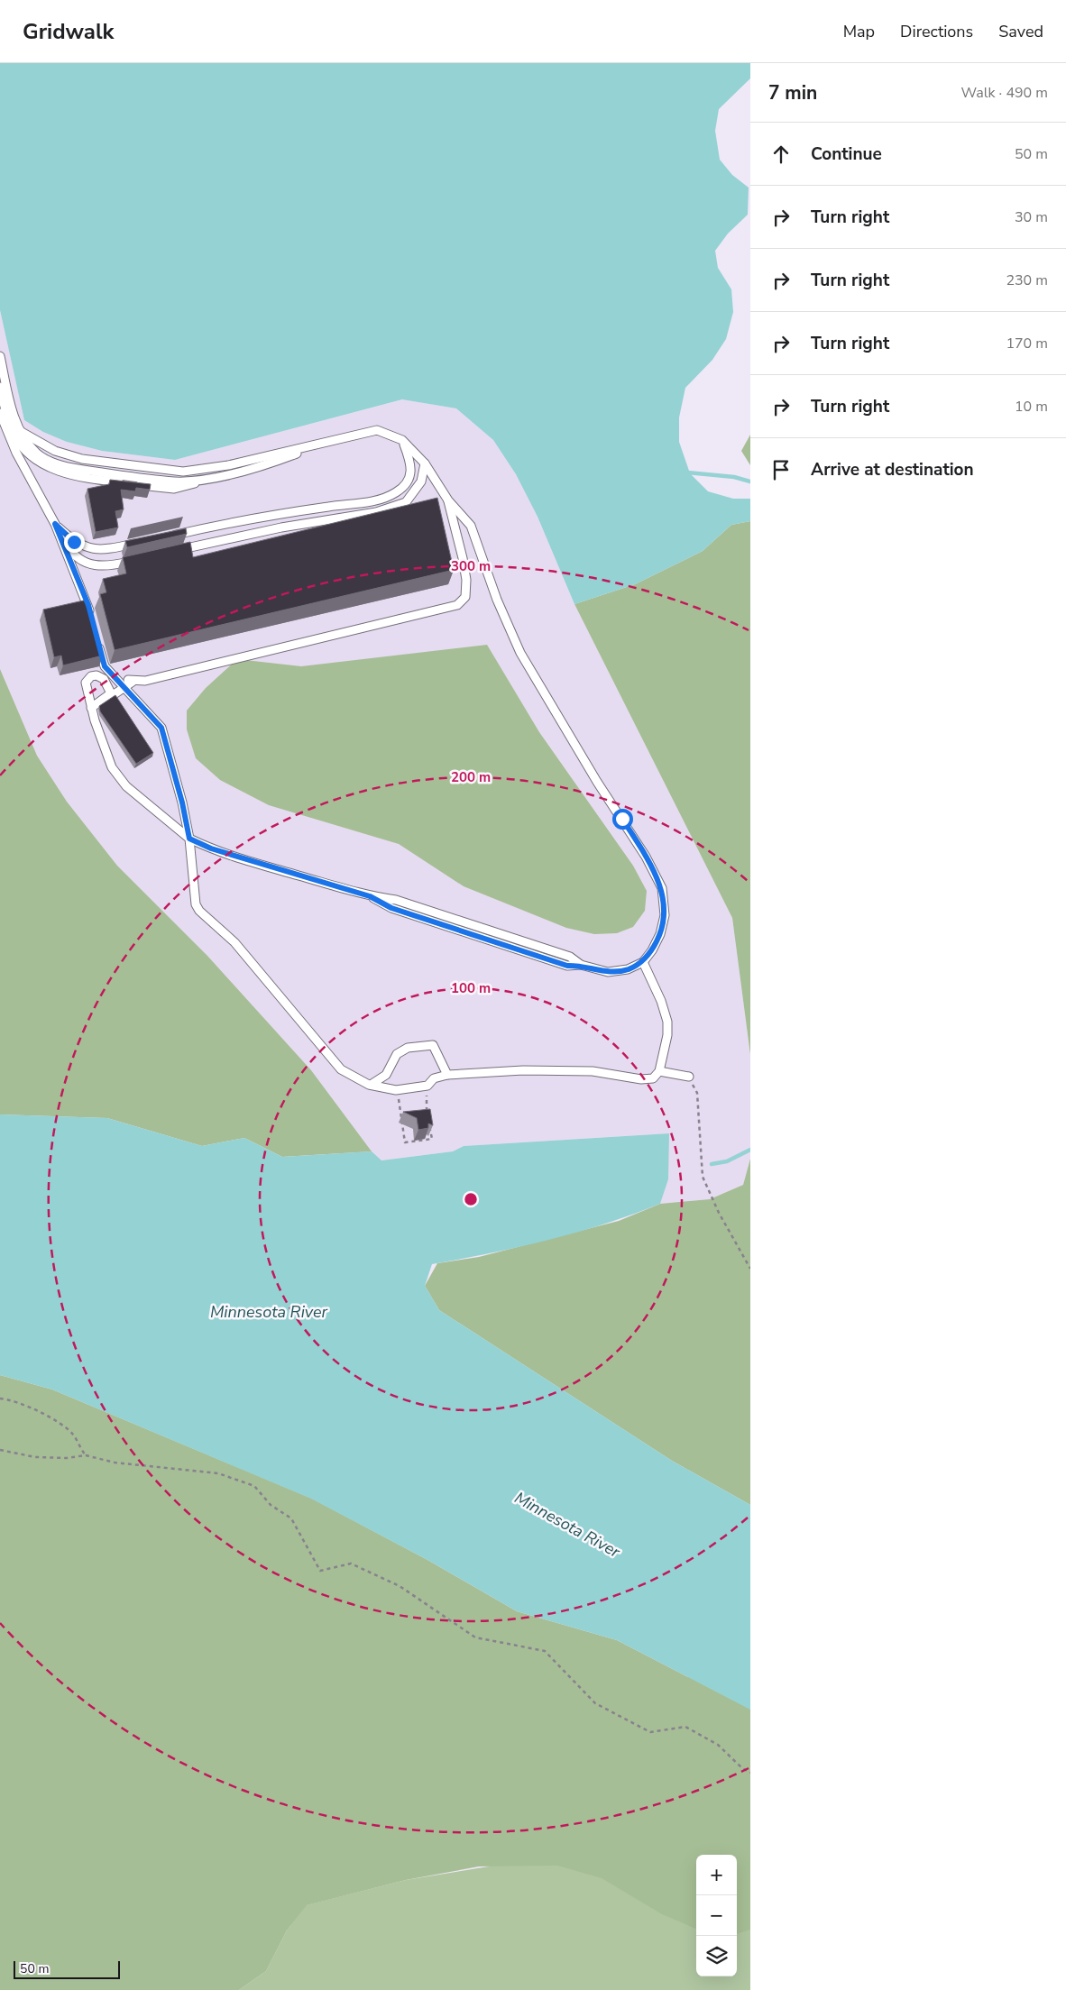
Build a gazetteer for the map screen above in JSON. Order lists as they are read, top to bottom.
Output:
{
  "water": ["Minnesota River"],
  "scale_bar": "50 m",
  "page": {
    "header": "Gridwalk",
    "nav": ["Map", "Directions", "Saved"],
    "heading": ["7 min", "Walk · 490 m"],
    "list": [
      ["Continue", "50 m"],
      ["Turn right", "30 m"],
      ["Turn right", "230 m"],
      ["Turn right", "170 m"],
      ["Turn right", "10 m"],
      "Arrive at destination"
    ],
    "map_buttons": ["+", "−"],
    "scale": "50 m"
  },
  "rings": ["300 m", "200 m", "100 m"]
}
